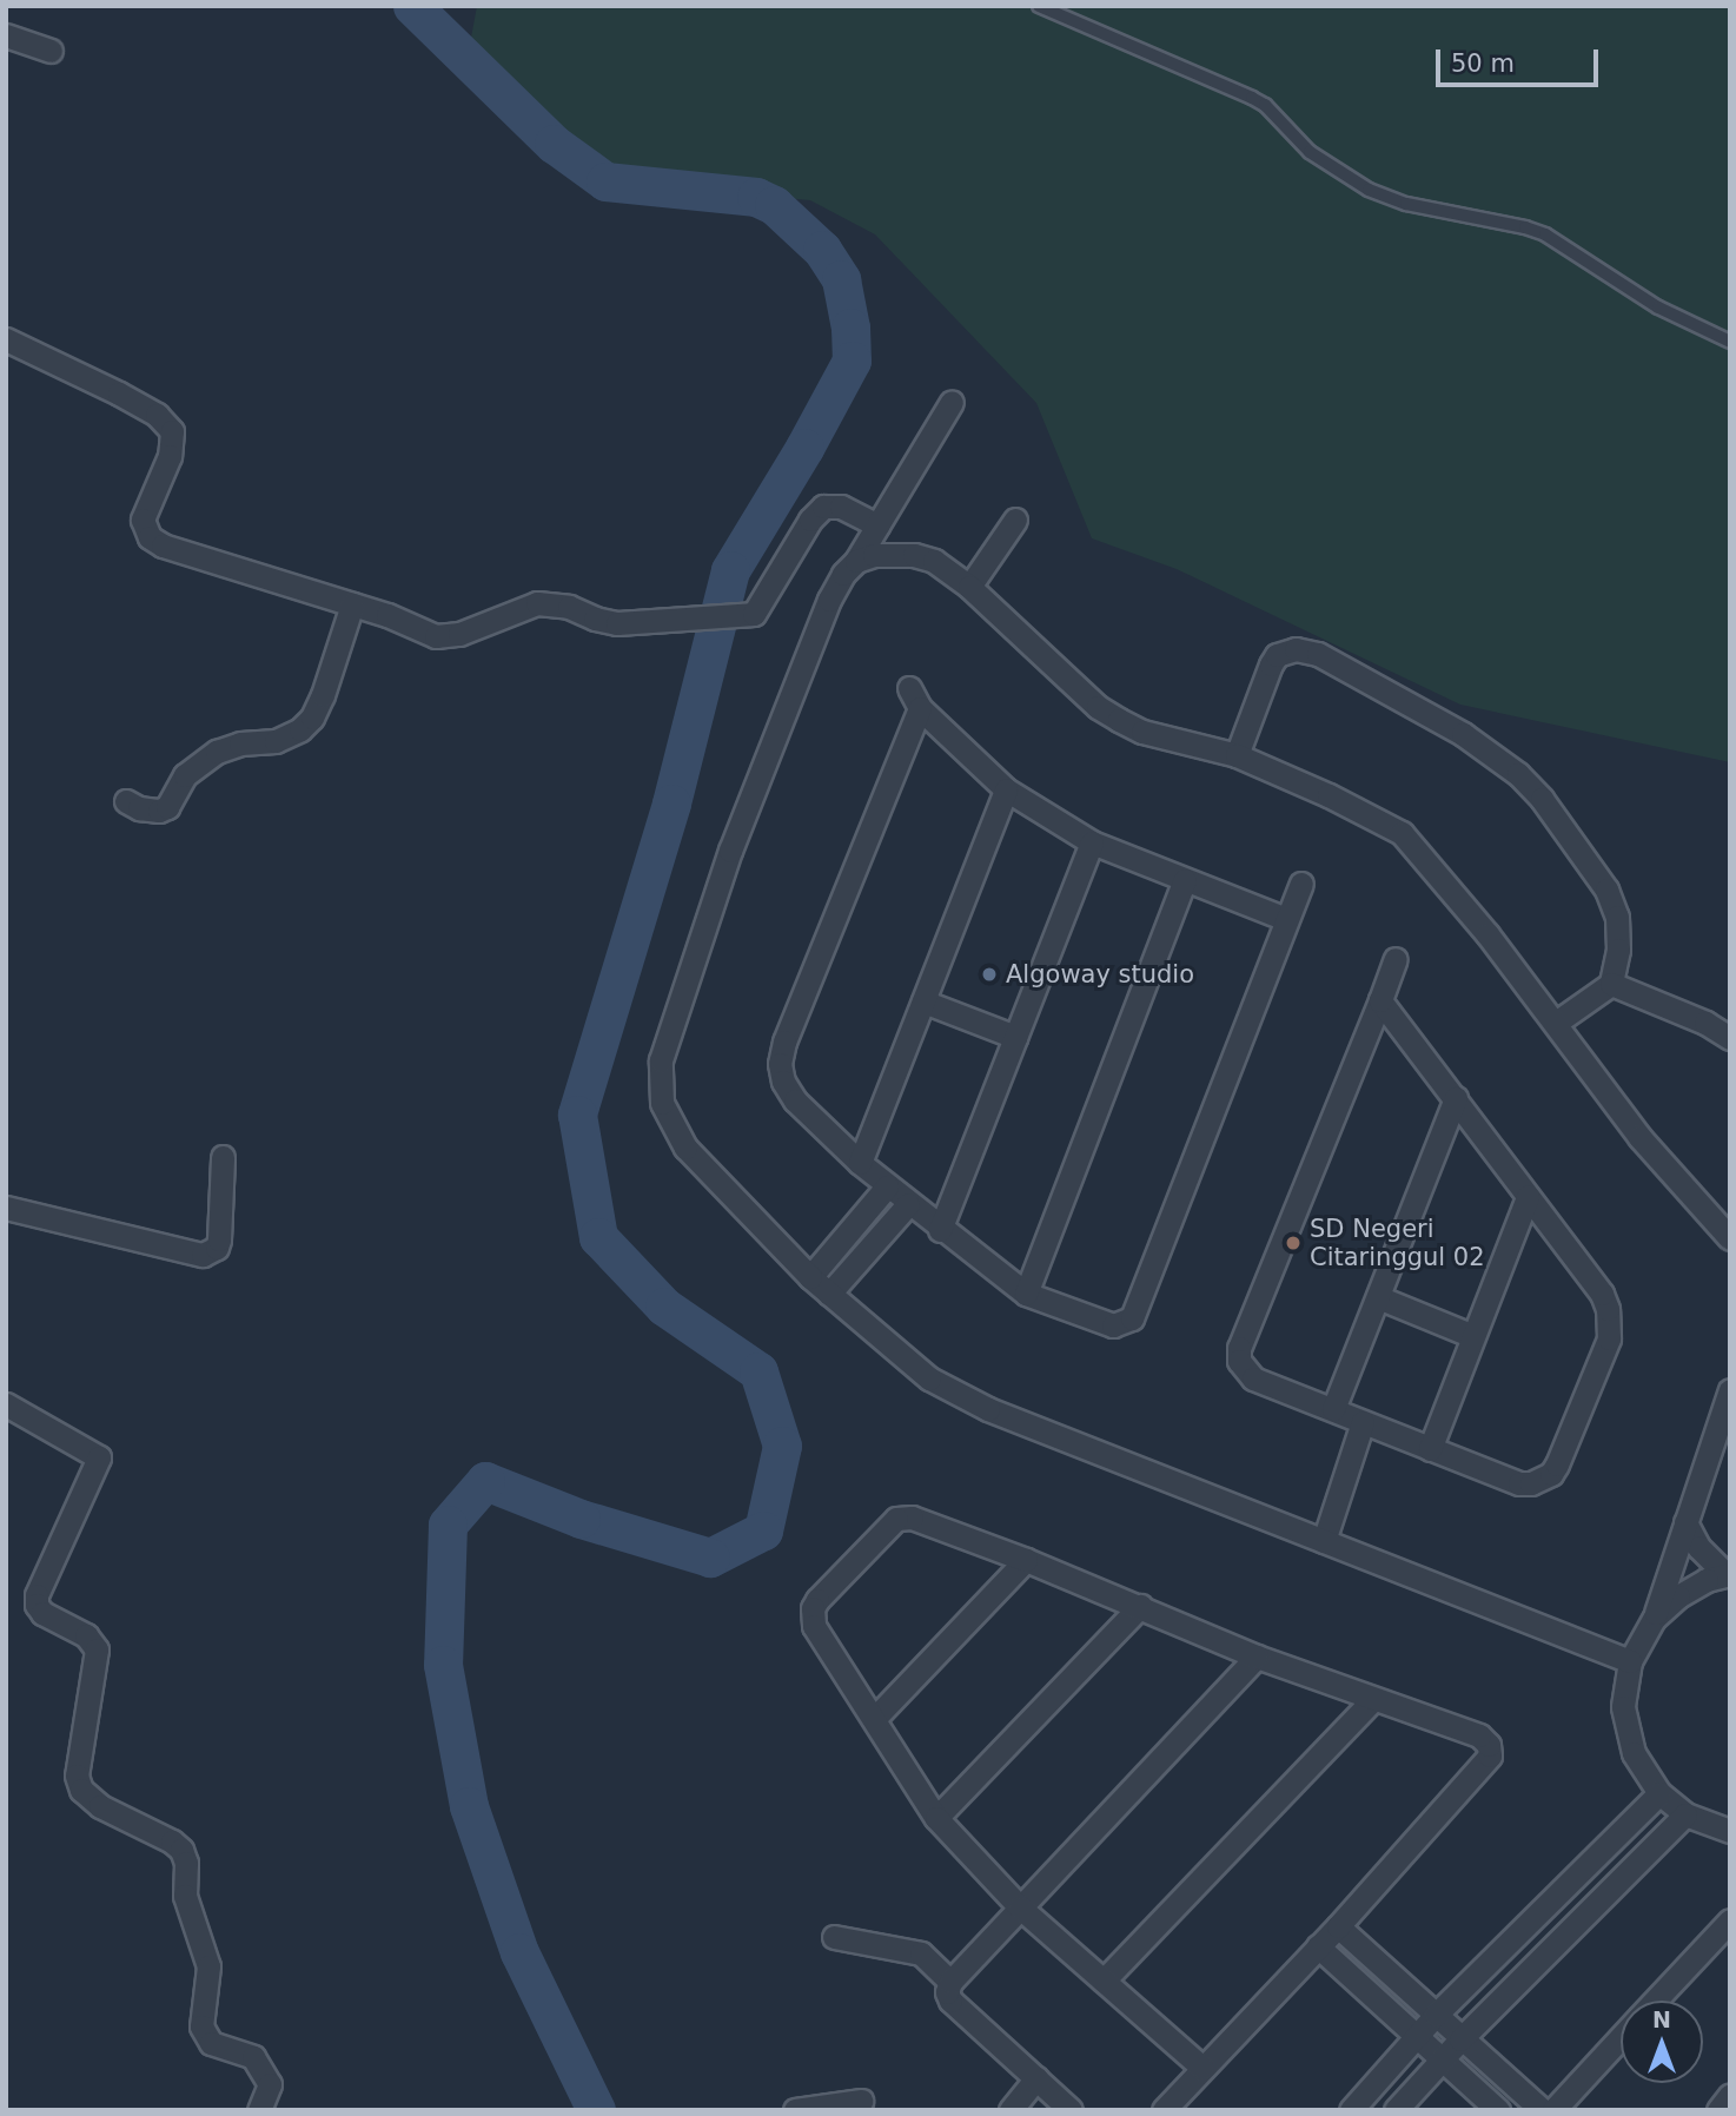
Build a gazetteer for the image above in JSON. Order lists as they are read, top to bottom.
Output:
{
  "places": ["Algoway studio", "SD Negeri Citaringgul 02"],
  "scale_bar": "50 m",
  "north": "top"
}
